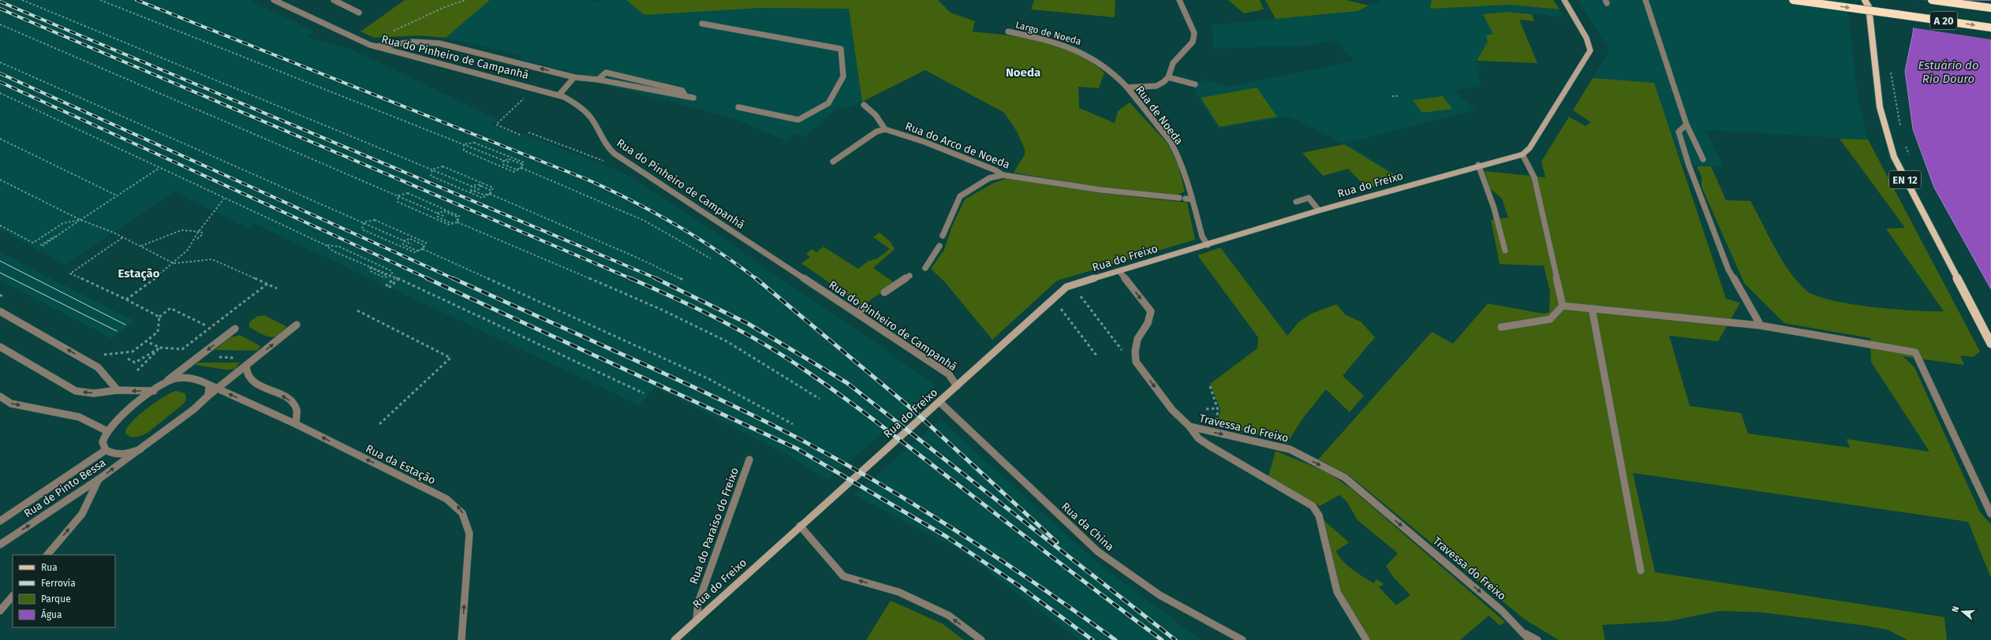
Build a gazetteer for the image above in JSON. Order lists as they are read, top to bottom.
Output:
{
  "streets": {
    "highway": ["A 20"],
    "main road": ["EN 12", "Rua do Freixo"],
    "street": [
      "Largo de Noeda",
      "Rua do Pinheiro de Campanhã",
      "Rua de Noeda",
      "Rua do Arco de Noeda",
      "Travessa do Freixo",
      "Rua da Estação",
      "Rua de Pinto Bessa",
      "Rua do Paraíso do Freixo",
      "Rua da China"
    ]
  },
  "crossings": [
    ["Largo de Noeda", "Rua de Noeda"],
    ["Rua do Pinheiro de Campanhã", "Rua do Freixo"],
    ["Rua de Noeda", "Rua do Freixo"],
    ["Rua do Freixo", "Rua do Paraíso do Freixo"],
    ["Rua do Freixo", "Rua da China"],
    ["Rua da Estação", "Rua de Pinto Bessa"]
  ],
  "one_way": ["Rua da Estação"],
  "districts": ["Noeda", "Estação"],
  "water": ["Estuário do Rio Douro"],
  "legend": [
    "Rua",
    "Ferrovia",
    "Parque",
    "Água"
  ],
  "north": "left"
}
